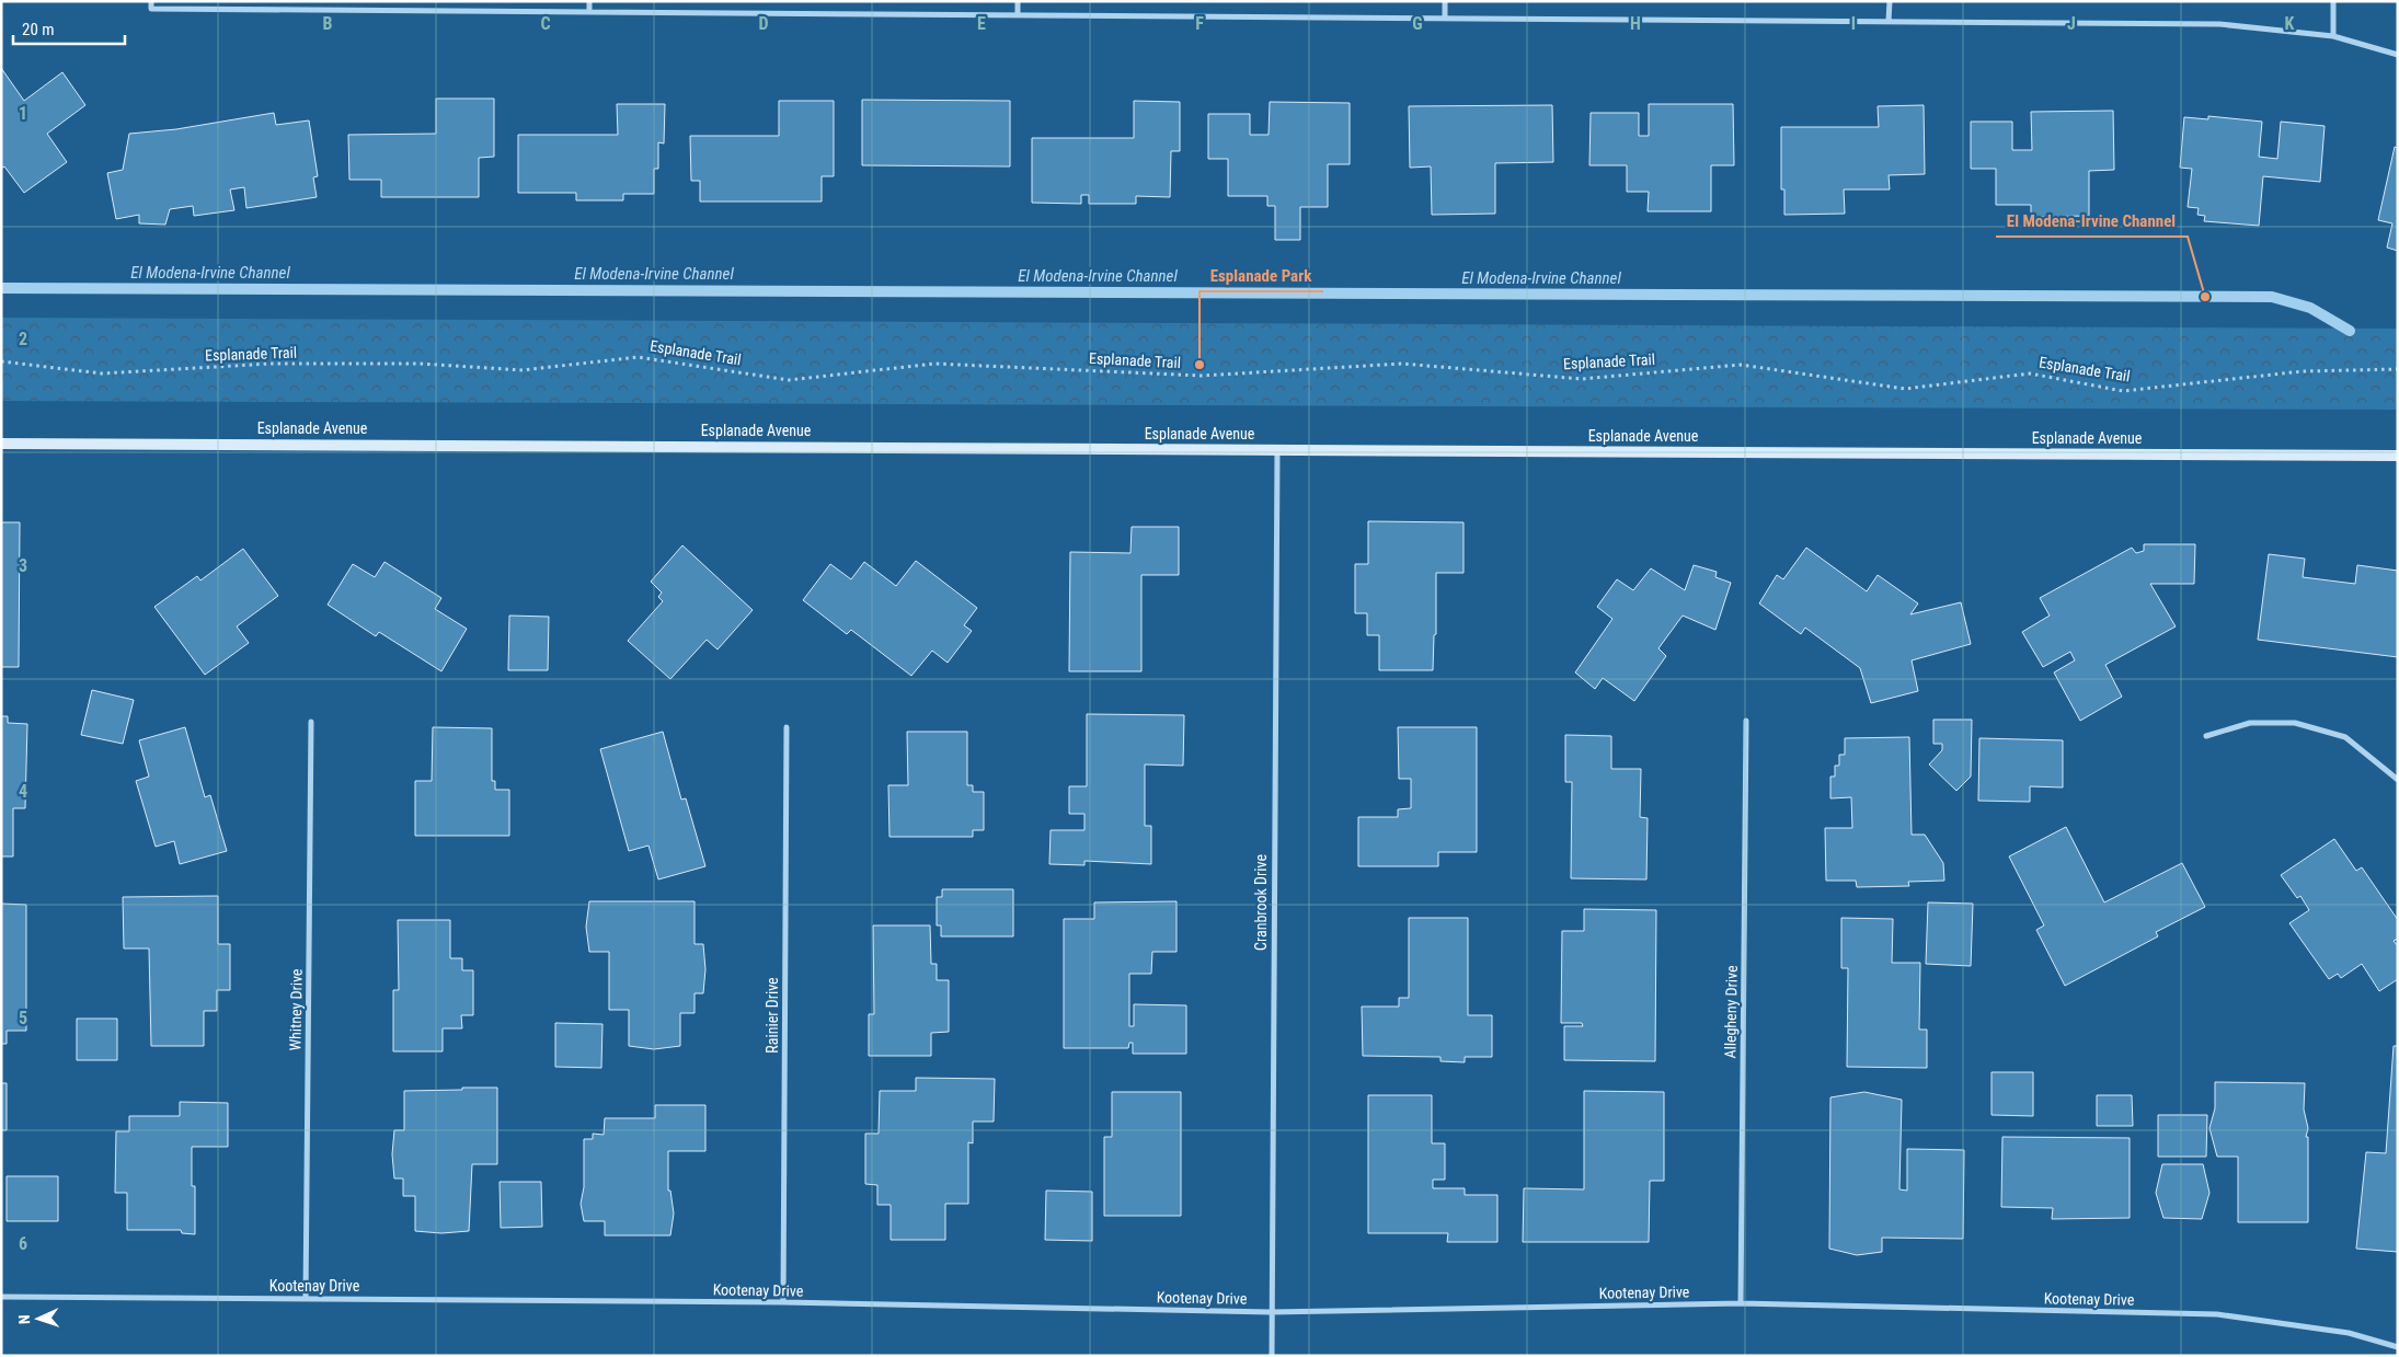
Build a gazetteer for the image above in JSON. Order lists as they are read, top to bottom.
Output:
{
  "streets": {
    "street": [
      "Esplanade Avenue",
      "Cranbrook Drive",
      "Whitney Drive",
      "Allegheny Drive",
      "Rainier Drive",
      "Kootenay Drive"
    ],
    "path": ["Esplanade Trail"]
  },
  "crossings": [
    ["Esplanade Avenue", "Cranbrook Drive"],
    ["Cranbrook Drive", "Kootenay Drive"],
    ["Whitney Drive", "Kootenay Drive"],
    ["Allegheny Drive", "Kootenay Drive"],
    ["Rainier Drive", "Kootenay Drive"]
  ],
  "water": ["El Modena-Irvine Channel"],
  "places": ["El Modena-Irvine Channel", "Esplanade Park"],
  "scale_bar": "20 m",
  "north": "left",
  "grid": {
    "columns": [
      "B",
      "C",
      "D",
      "E",
      "F",
      "G",
      "H",
      "I",
      "J",
      "K"
    ],
    "rows": [
      "1",
      "2",
      "3",
      "4",
      "5",
      "6"
    ]
  }
}
